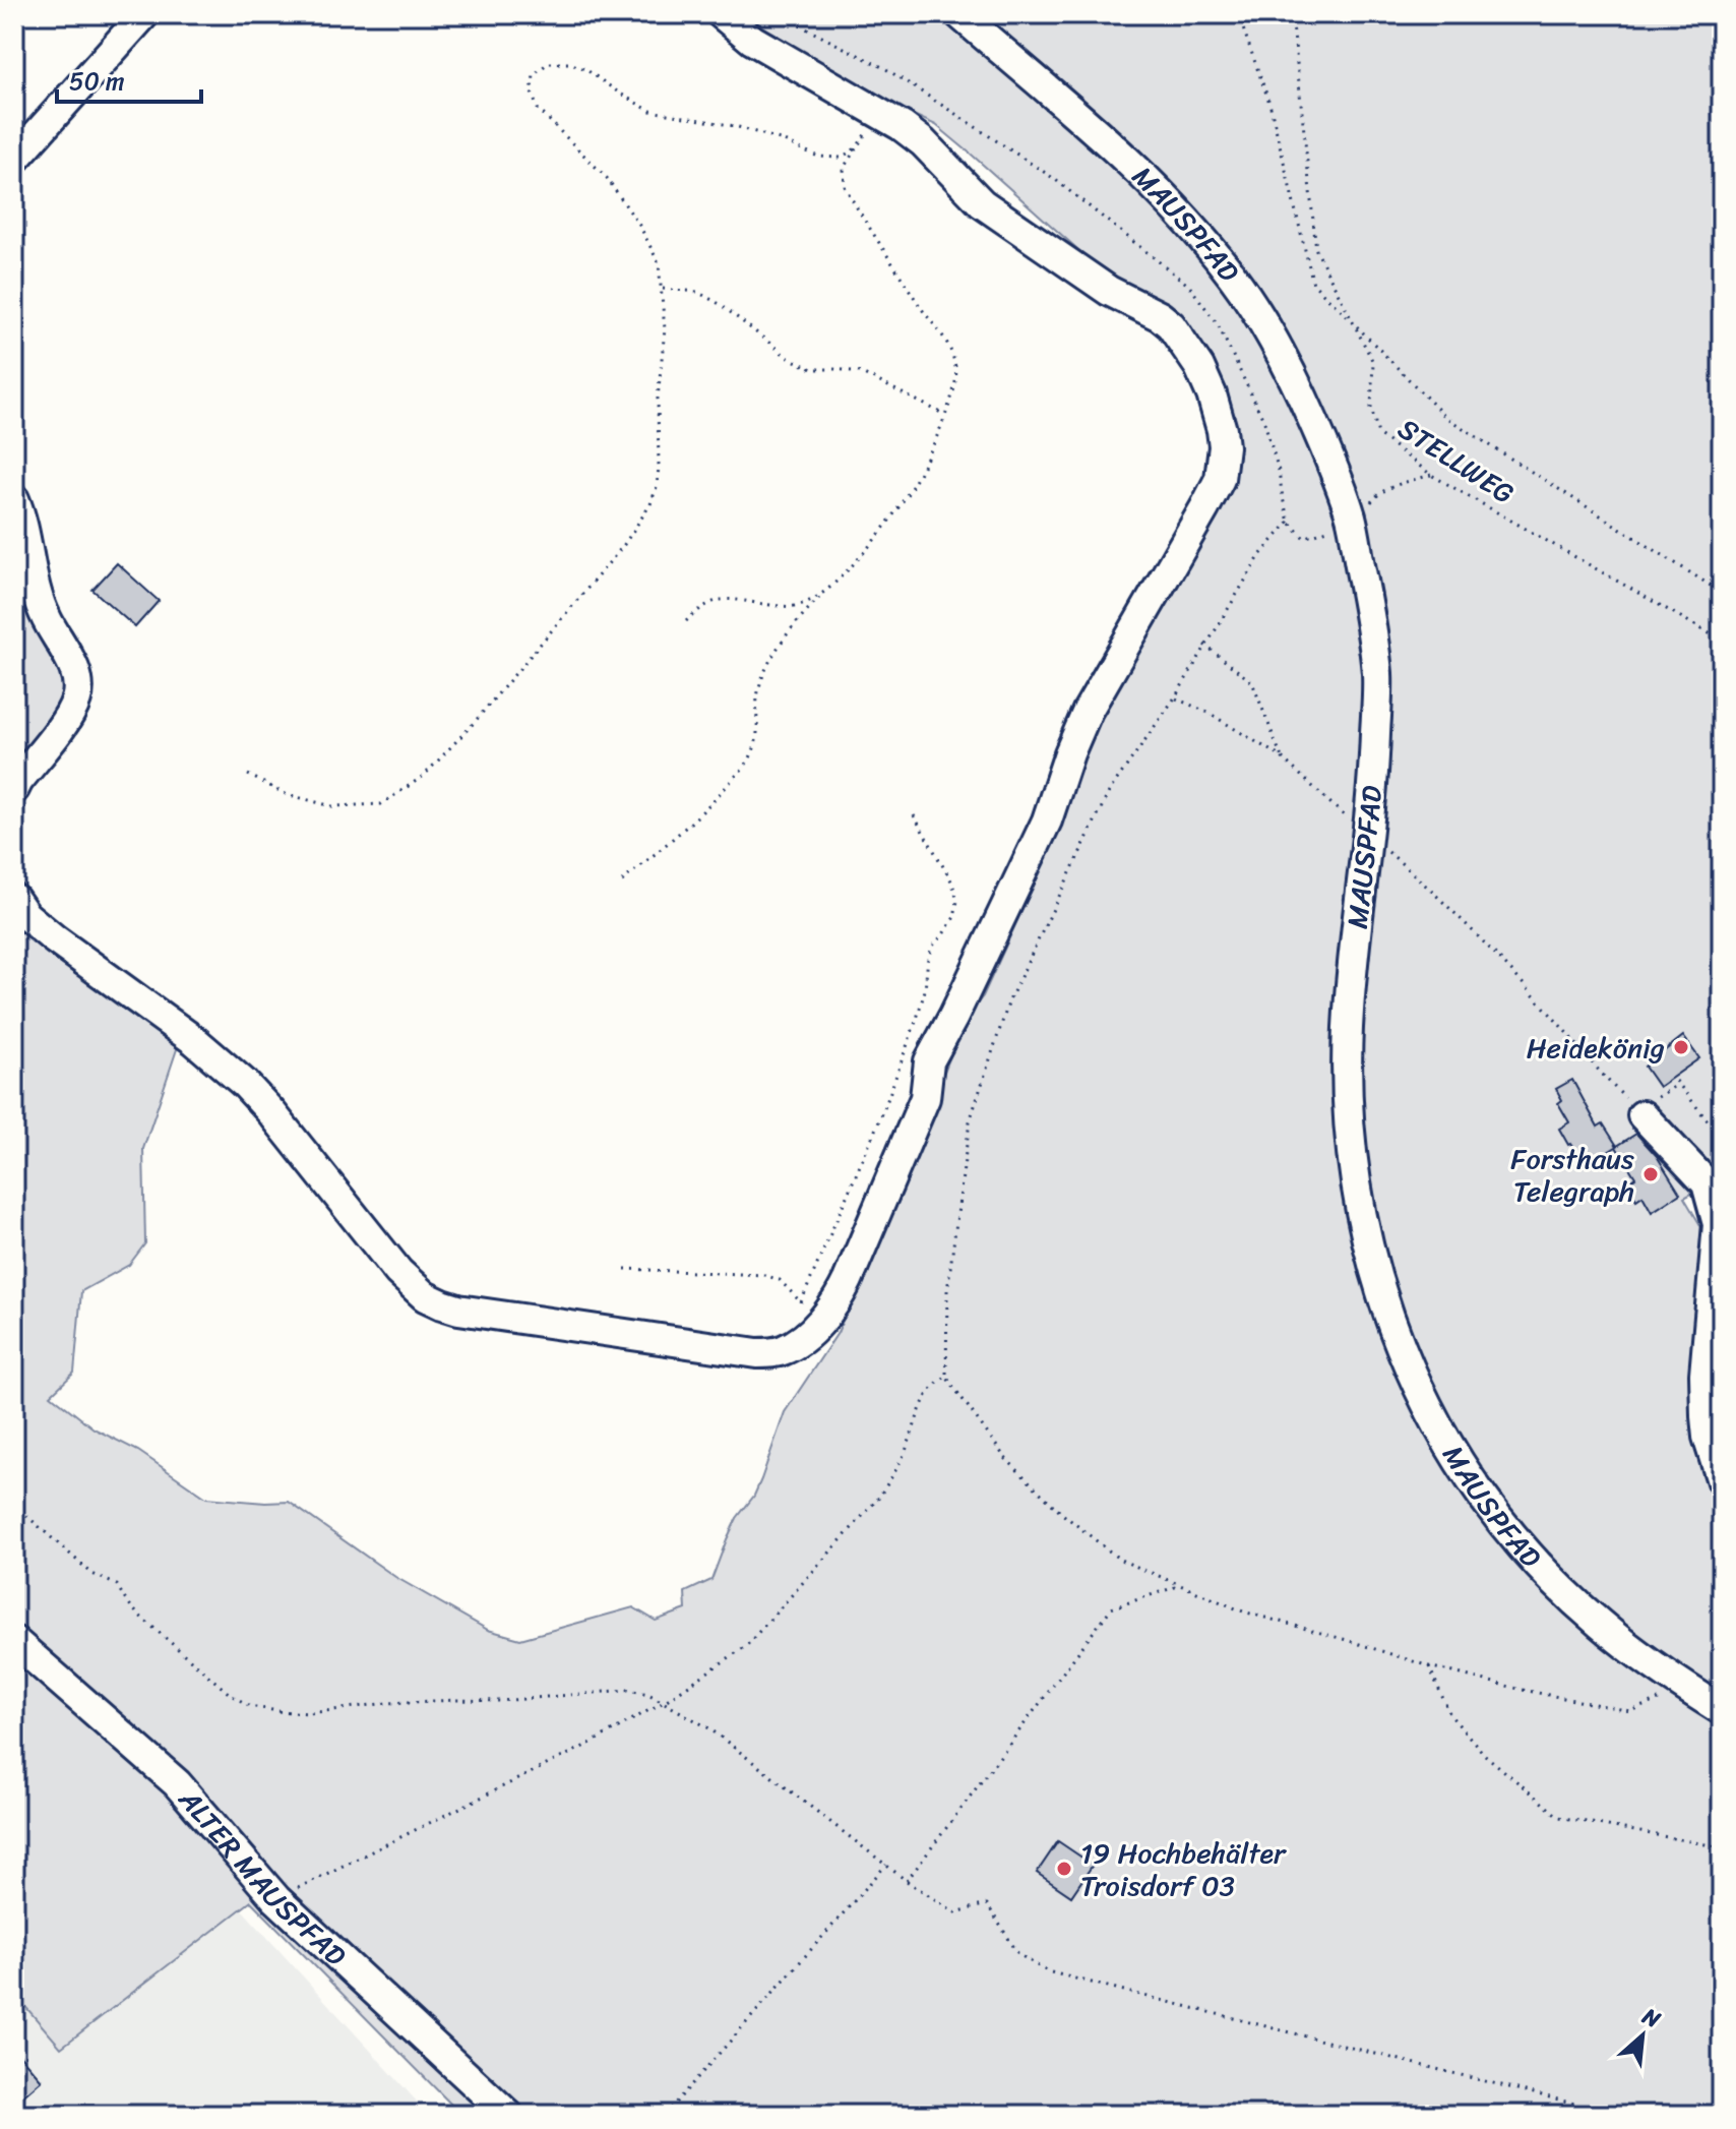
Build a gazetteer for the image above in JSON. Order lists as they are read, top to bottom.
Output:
{
  "streets": {
    "street": ["MAUSPFAD", "ALTER MAUSPFAD"],
    "path": ["STELLWEG"]
  },
  "places": ["Heidekönig", "Forsthaus Telegraph", "19 Hochbehälter Troisdorf 03"],
  "scale_bar": "50 m",
  "north": "top right"
}
